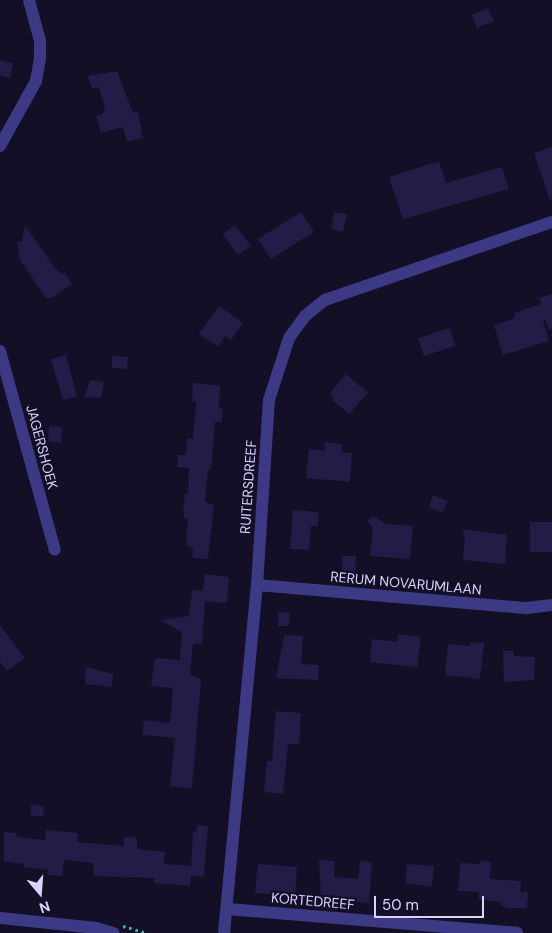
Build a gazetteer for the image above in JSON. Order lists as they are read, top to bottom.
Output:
{
  "streets": {
    "street": [
      "JAGERSHOEK",
      "RUITERSDREEF",
      "RERUM NOVARUMLAAN",
      "KORTEDREEF"
    ]
  },
  "crossings": [
    ["RUITERSDREEF", "RERUM NOVARUMLAAN"],
    ["RUITERSDREEF", "KORTEDREEF"]
  ],
  "scale_bar": "50 m",
  "north": "bottom"
}
